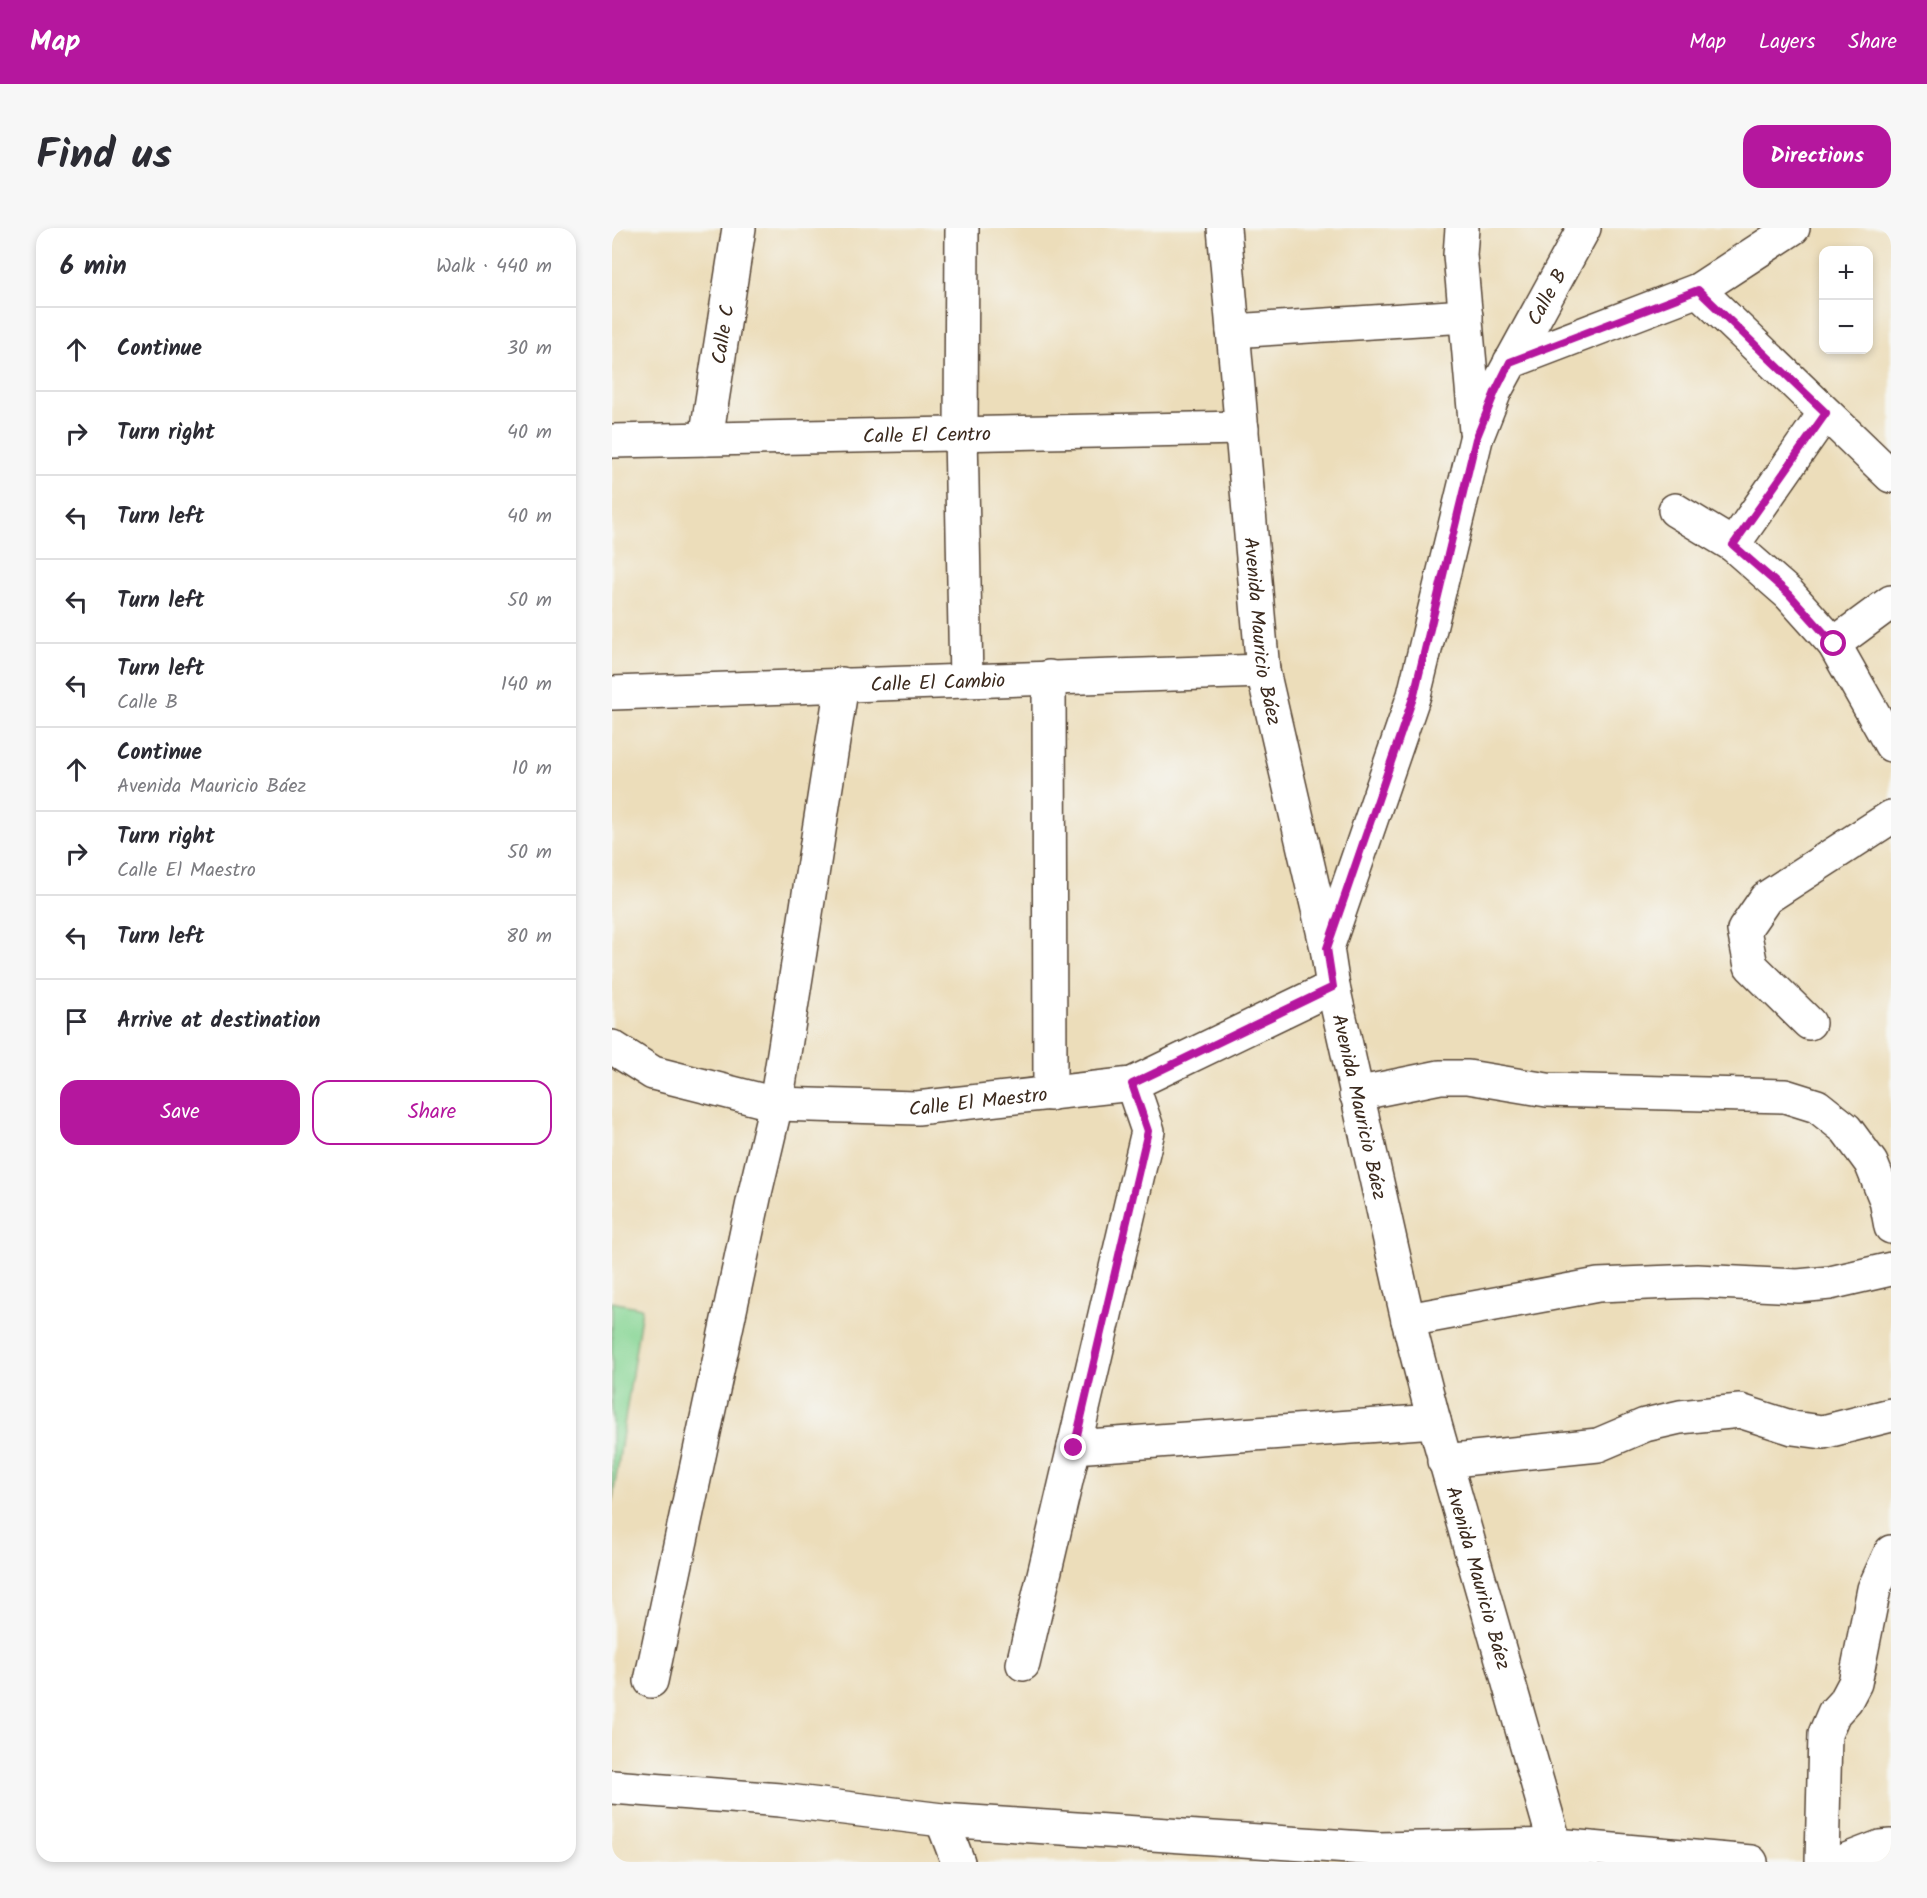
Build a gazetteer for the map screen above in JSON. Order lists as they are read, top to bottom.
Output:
{
  "streets": {
    "street": [
      "Calle B",
      "Calle C",
      "Calle El Centro",
      "Avenida Mauricio Báez",
      "Calle El Cambio",
      "Calle El Maestro"
    ]
  },
  "crossings": [
    ["Calle B", "Avenida Mauricio Báez"],
    ["Calle C", "Calle El Centro"],
    ["Calle El Centro", "Avenida Mauricio Báez"],
    ["Avenida Mauricio Báez", "Calle El Cambio"],
    ["Avenida Mauricio Báez", "Calle El Maestro"]
  ],
  "page": {
    "header": "Map",
    "nav": ["Map", "Layers", "Share"],
    "title": "Find us",
    "buttons": [
      "Directions",
      ["Save", "Share"]
    ],
    "heading": ["6 min", "Walk · 440 m"],
    "map_buttons": ["+", "−"],
    "list": [
      ["Continue", "30 m"],
      ["Turn right", "40 m"],
      ["Turn left", "40 m"],
      ["Turn left", "50 m"],
      ["Turn left", "Calle B", "140 m"],
      ["Continue", "Avenida Mauricio Báez", "10 m"],
      ["Turn right", "Calle El Maestro", "50 m"],
      ["Turn left", "80 m"],
      "Arrive at destination"
    ]
  }
}
